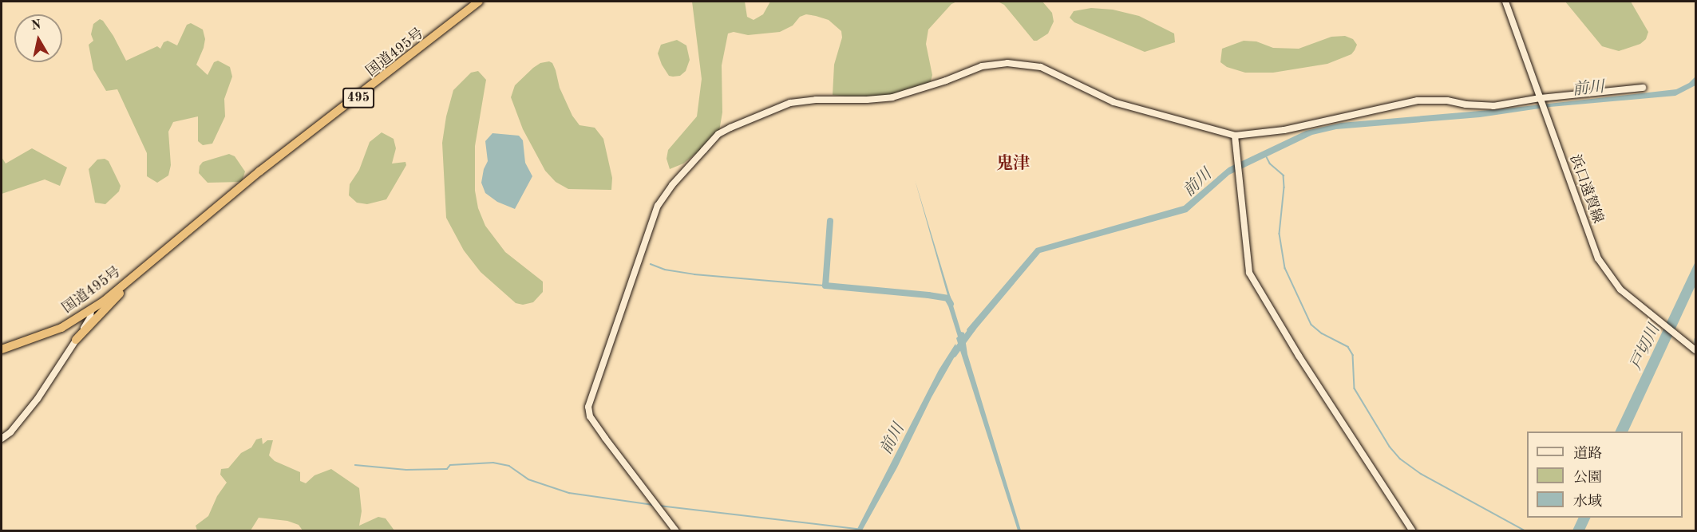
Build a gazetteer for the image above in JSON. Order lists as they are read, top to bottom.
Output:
{
  "streets": {
    "highway": ["国道495号", "495"],
    "street": ["浜口遠賀線"]
  },
  "districts": ["鬼津"],
  "water": ["前川", "戸切川"],
  "legend": ["道路", "公園", "水域"],
  "north": "top"
}
